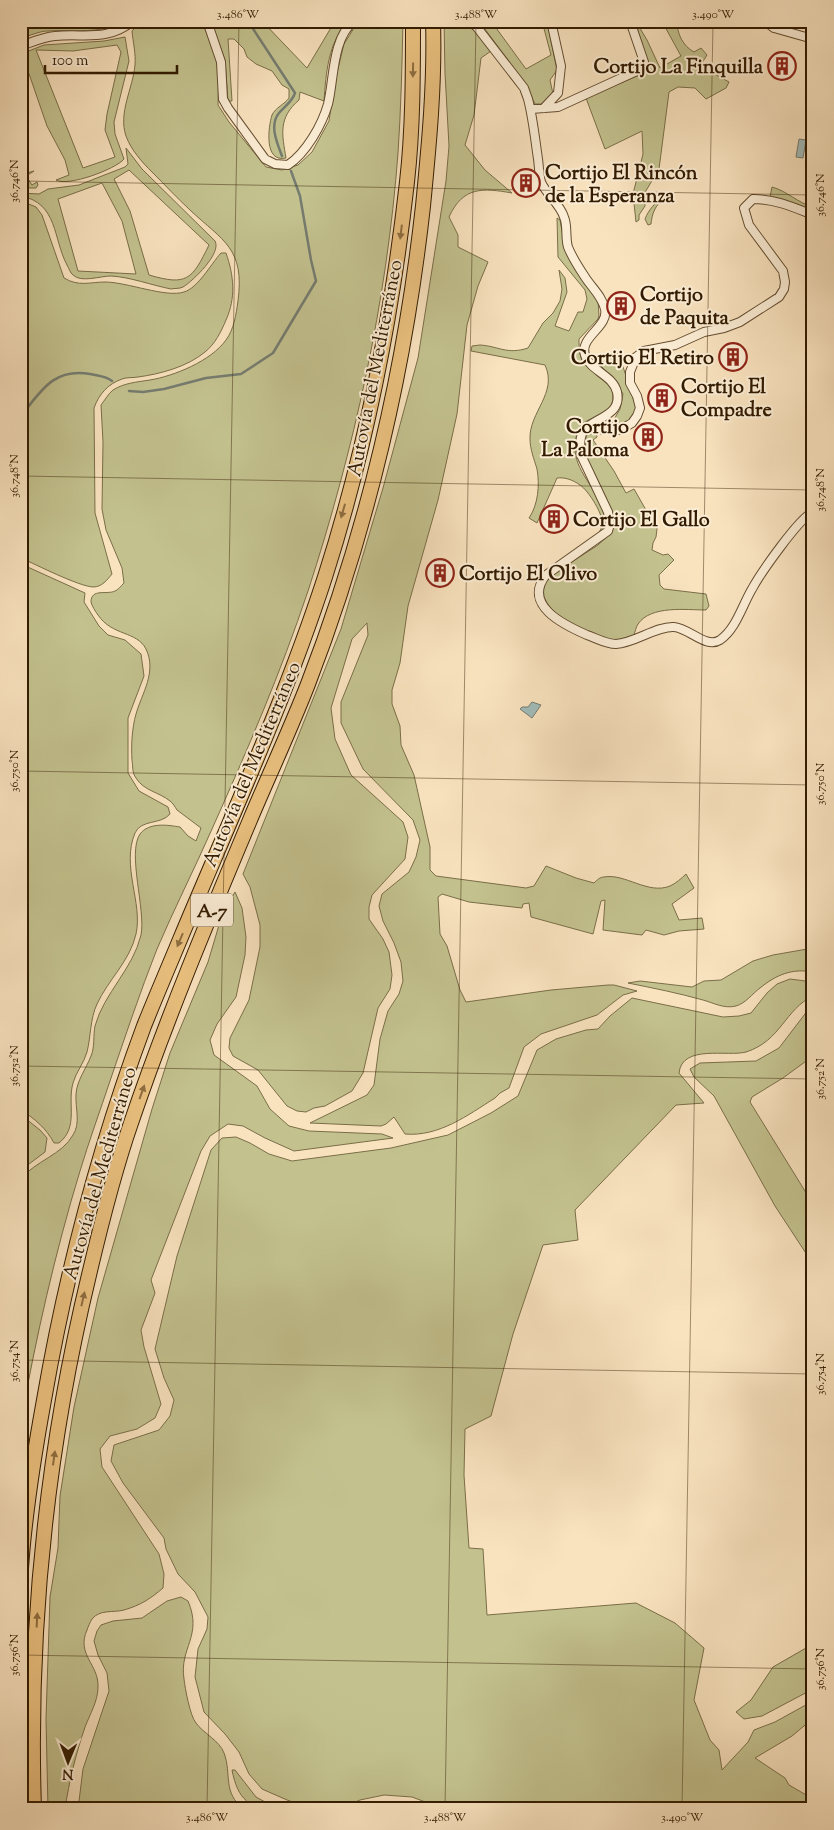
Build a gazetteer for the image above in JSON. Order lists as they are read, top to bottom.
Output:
{
  "streets": {
    "highway": ["Autovía del Mediterráneo", "A-7"]
  },
  "places": {
    "building": [
      "Cortijo La Finquilla",
      "Cortijo El Rincón de la Esperanza",
      "Cortijo de Paquita",
      "Cortijo El Retiro",
      "Cortijo El Compadre",
      "Cortijo La Paloma",
      "Cortijo El Gallo",
      "Cortijo El Olivo"
    ]
  },
  "scale_bar": "100 m",
  "north": "bottom",
  "coordinates": [
    "3.486°W",
    "3.488°W",
    "3.490°W",
    "36.746°N",
    "36.748°N",
    "36.750°N",
    "36.752°N",
    "36.754°N",
    "36.756°N"
  ]
}
